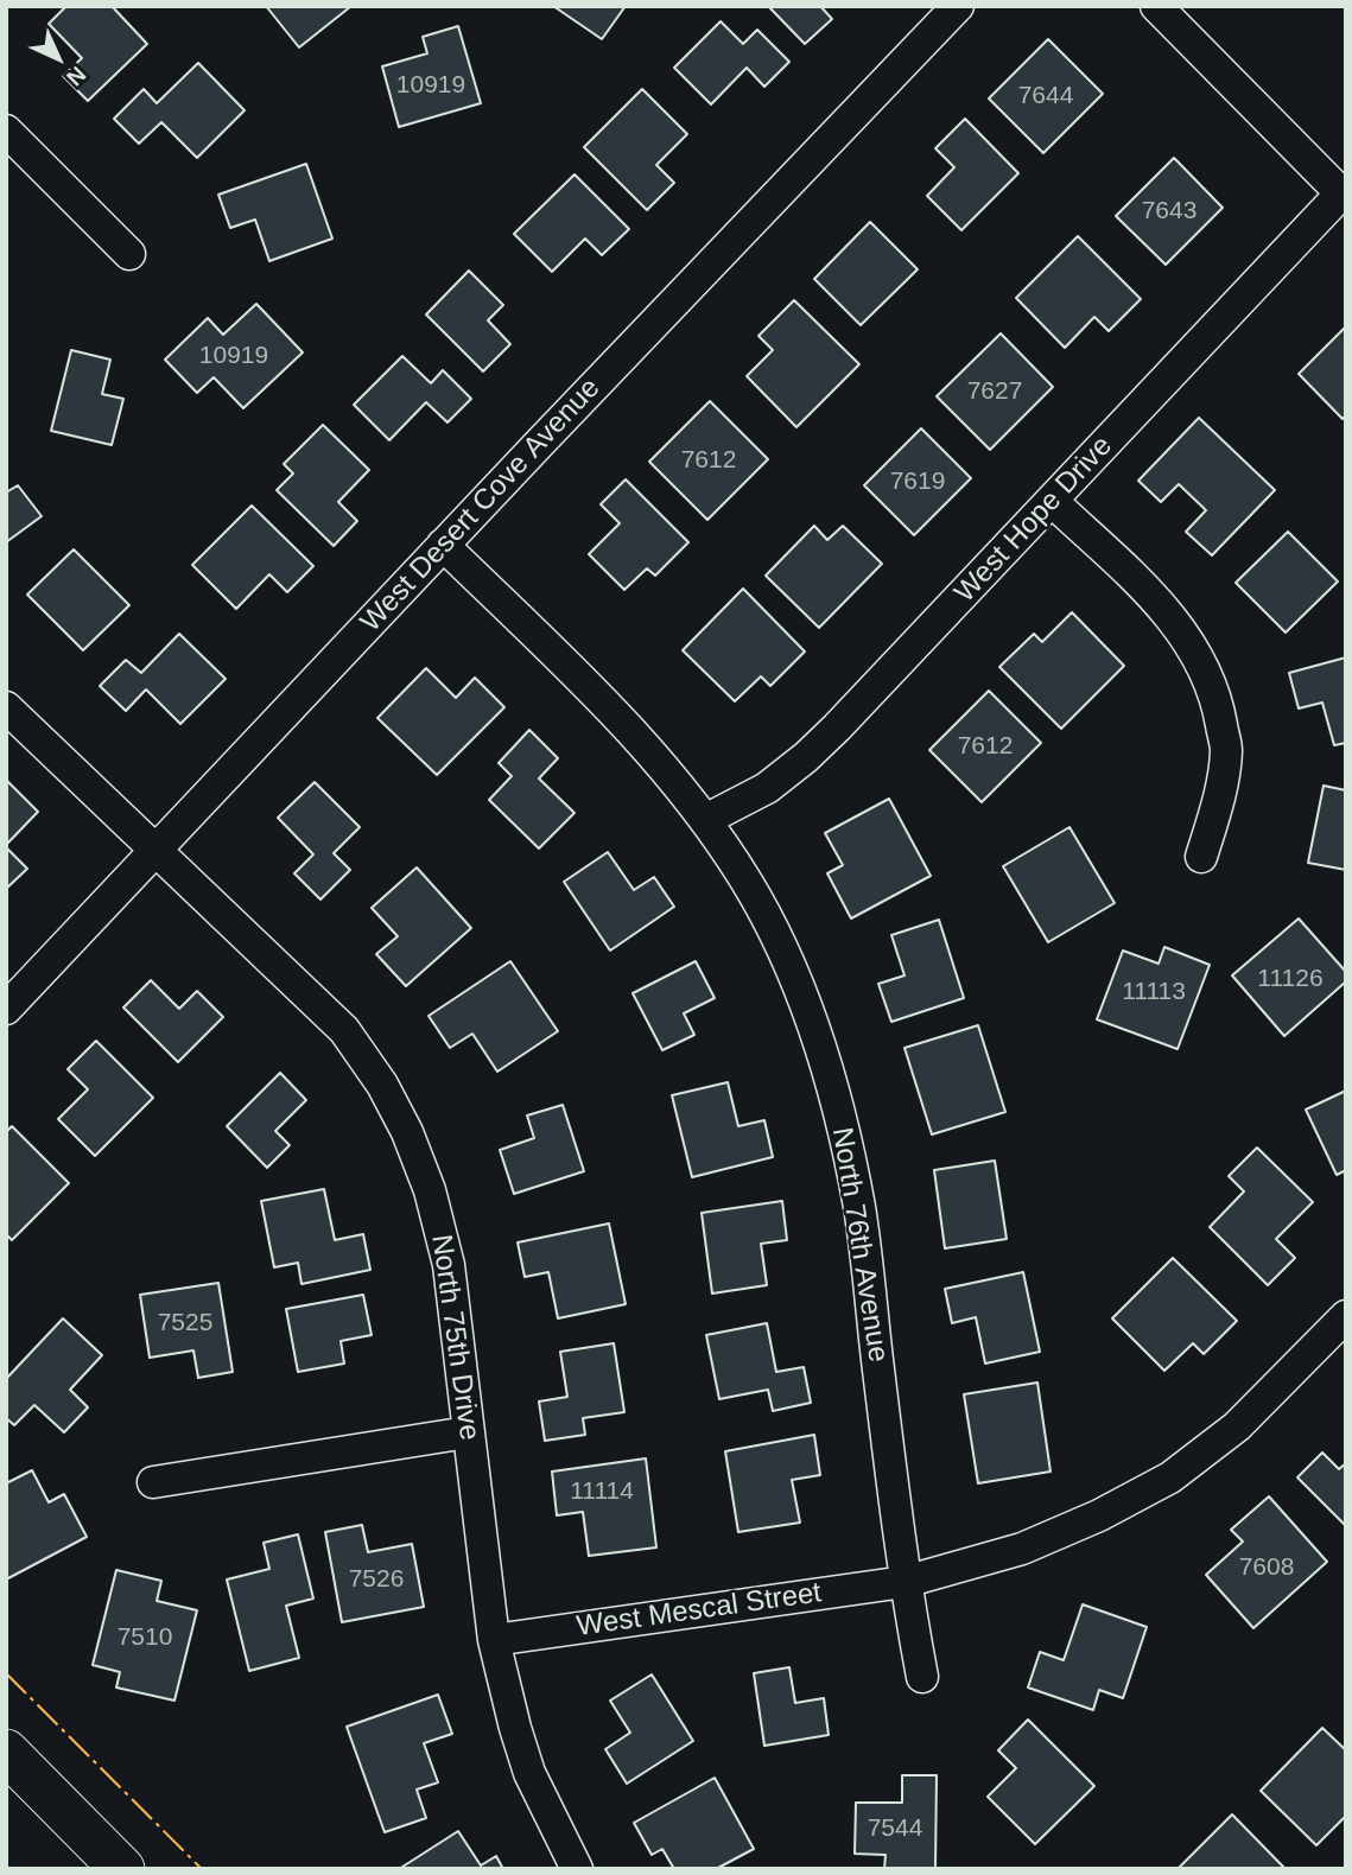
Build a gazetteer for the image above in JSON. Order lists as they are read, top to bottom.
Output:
{
  "streets": {
    "street": [
      "West Desert Cove Avenue",
      "West Hope Drive",
      "North 76th Avenue",
      "North 75th Drive",
      "West Mescal Street"
    ]
  },
  "crossings": [
    ["West Desert Cove Avenue", "North 76th Avenue"],
    ["West Desert Cove Avenue", "North 75th Drive"],
    ["West Hope Drive", "North 76th Avenue"],
    ["North 76th Avenue", "West Mescal Street"],
    ["North 75th Drive", "West Mescal Street"]
  ],
  "house_numbers": [
    "10919",
    "7644",
    "7643",
    "10919",
    "7627",
    "7612",
    "7619",
    "7612",
    "11126",
    "11113",
    "7525",
    "11114",
    "7608",
    "7526",
    "7510",
    "7544"
  ],
  "north": "bottom right"
}
